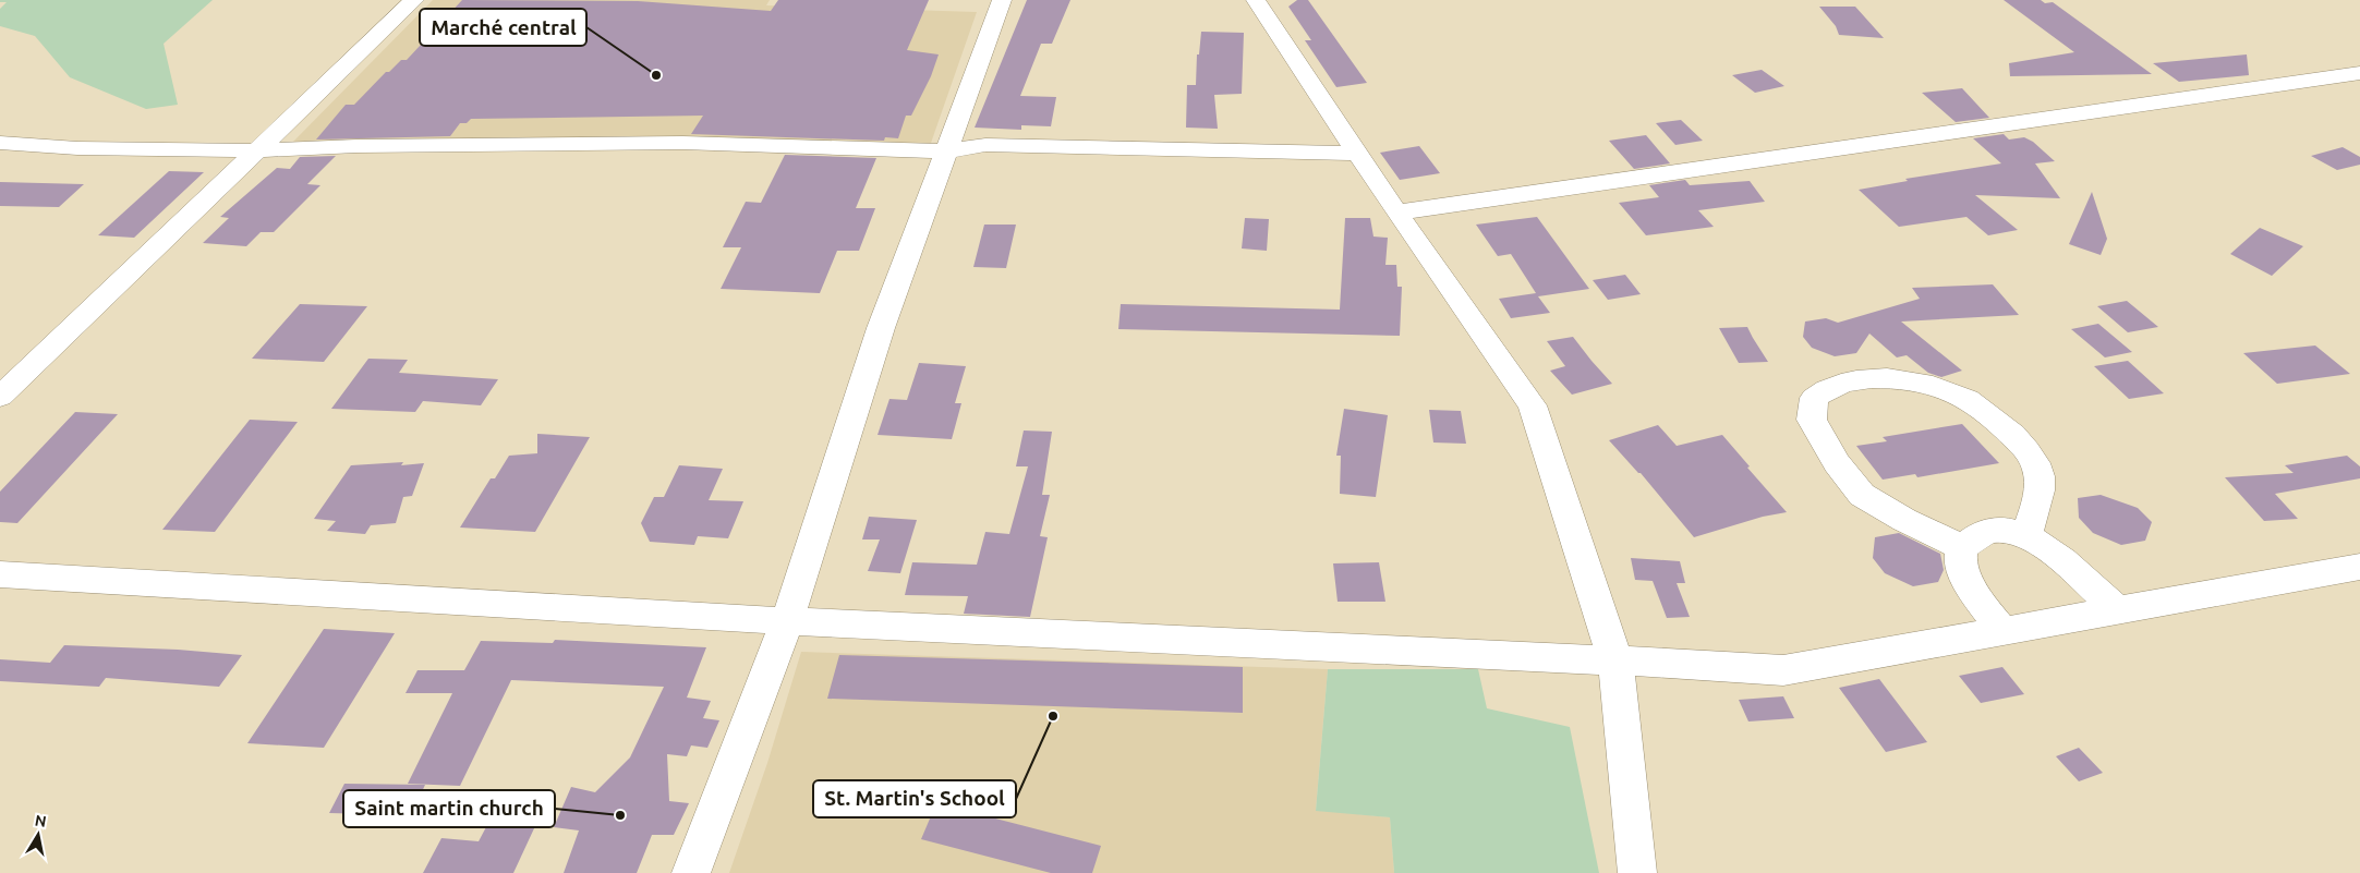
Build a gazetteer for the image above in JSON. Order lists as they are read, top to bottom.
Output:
{
  "places": ["Marché central", "St. Martin's School", "Saint martin church"],
  "north": "top"
}
